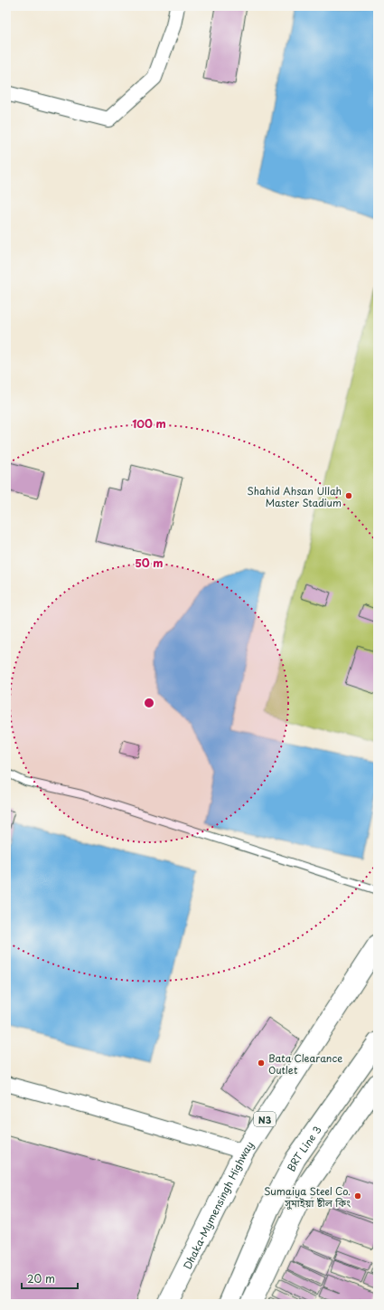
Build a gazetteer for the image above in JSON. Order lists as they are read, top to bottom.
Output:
{
  "streets": {
    "highway": ["N3", "BRT Line 3", "Dhaka-Mymensingh Highway"]
  },
  "places": ["Shahid Ahsan Ullah Master Stadium", "Bata Clearance Outlet", "Sumaiya Steel Co. সুমাইয়া ষ্টীল কিং"],
  "scale_bar": "20 m",
  "rings": ["100 m", "50 m"]
}
